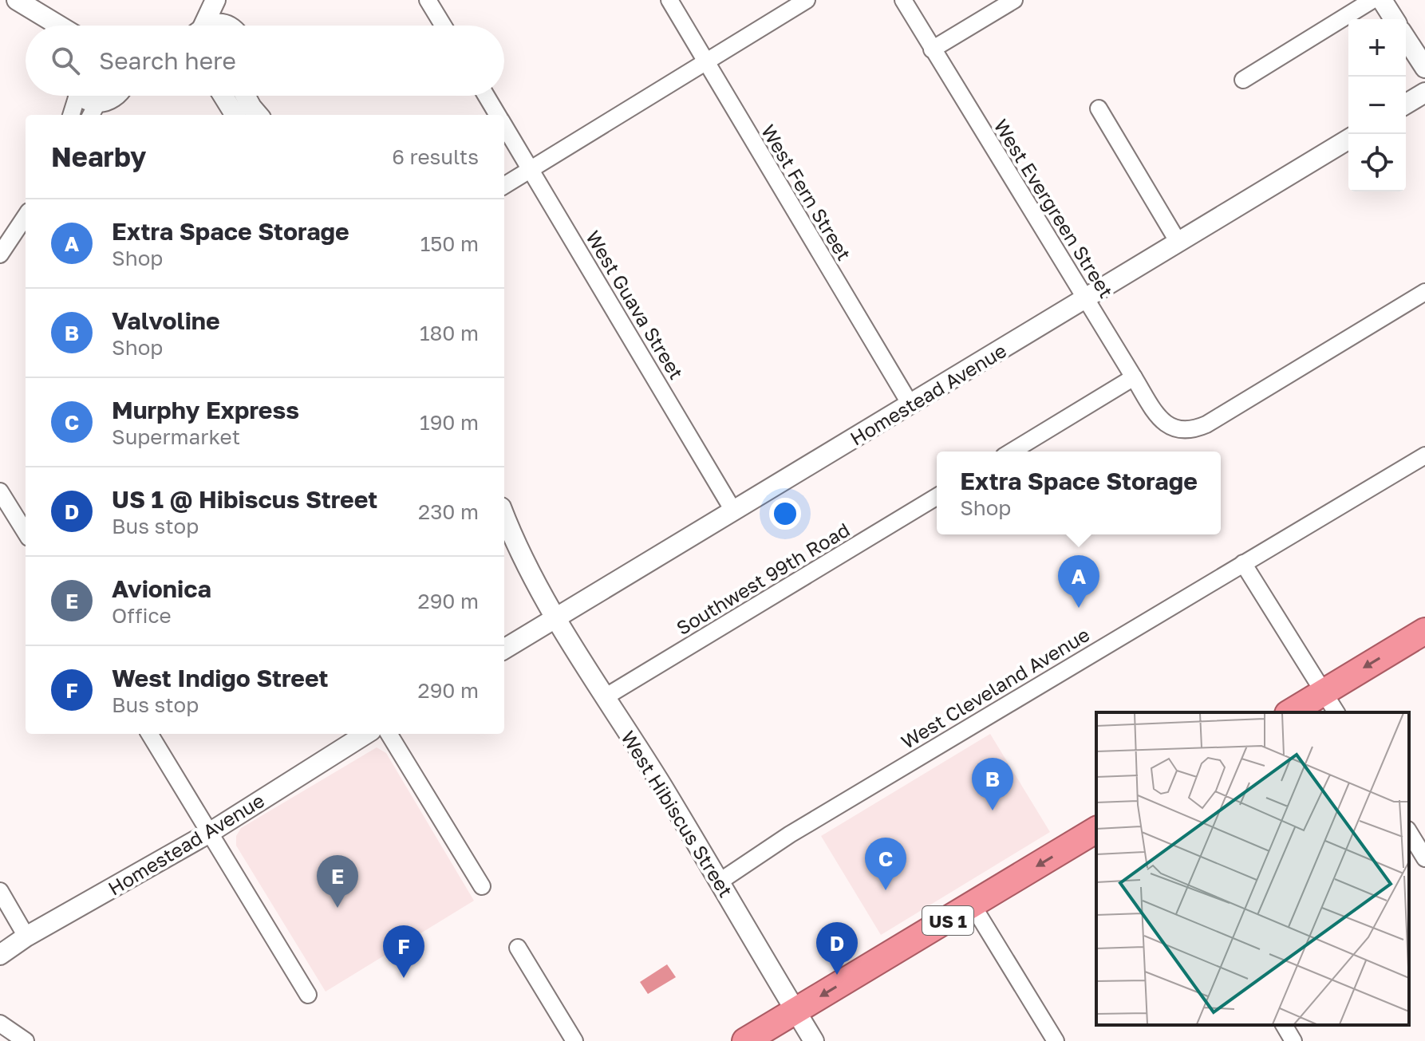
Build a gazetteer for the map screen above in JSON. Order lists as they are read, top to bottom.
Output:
{
  "streets": {
    "highway": ["US 1"],
    "street": [
      "West Fern Street",
      "West Evergreen Street",
      "West Guava Street",
      "Homestead Avenue",
      "Southwest 99th Road",
      "West Cleveland Avenue",
      "West Hibiscus Street"
    ]
  },
  "crossings": [
    ["West Fern Street", "Homestead Avenue"],
    ["West Evergreen Street", "Homestead Avenue"],
    ["West Guava Street", "Homestead Avenue"],
    ["Homestead Avenue", "West Hibiscus Street"],
    ["Southwest 99th Road", "West Hibiscus Street"],
    ["West Cleveland Avenue", "West Hibiscus Street"],
    ["West Hibiscus Street", "US 1"]
  ],
  "page": {
    "map_buttons": ["+", "−"],
    "search": "Search here",
    "heading": ["Nearby", "6 results"],
    "list": [
      {
        "mark": "A",
        "name": "Extra Space Storage",
        "note": "Shop",
        "value": "150 m"
      },
      {
        "mark": "B",
        "name": "Valvoline",
        "note": "Shop",
        "value": "180 m"
      },
      {
        "mark": "C",
        "name": "Murphy Express",
        "note": "Supermarket",
        "value": "190 m"
      },
      {
        "mark": "D",
        "name": "US 1 @ Hibiscus Street",
        "note": "Bus stop",
        "value": "230 m"
      },
      {
        "mark": "E",
        "name": "Avionica",
        "note": "Office",
        "value": "290 m"
      },
      {
        "mark": "F",
        "name": "West Indigo Street",
        "note": "Bus stop",
        "value": "290 m"
      }
    ],
    "popup": ["Extra Space Storage", "Shop"],
    "pins": [
      "A",
      "B",
      "C",
      "E",
      "D",
      "F"
    ]
  }
}
